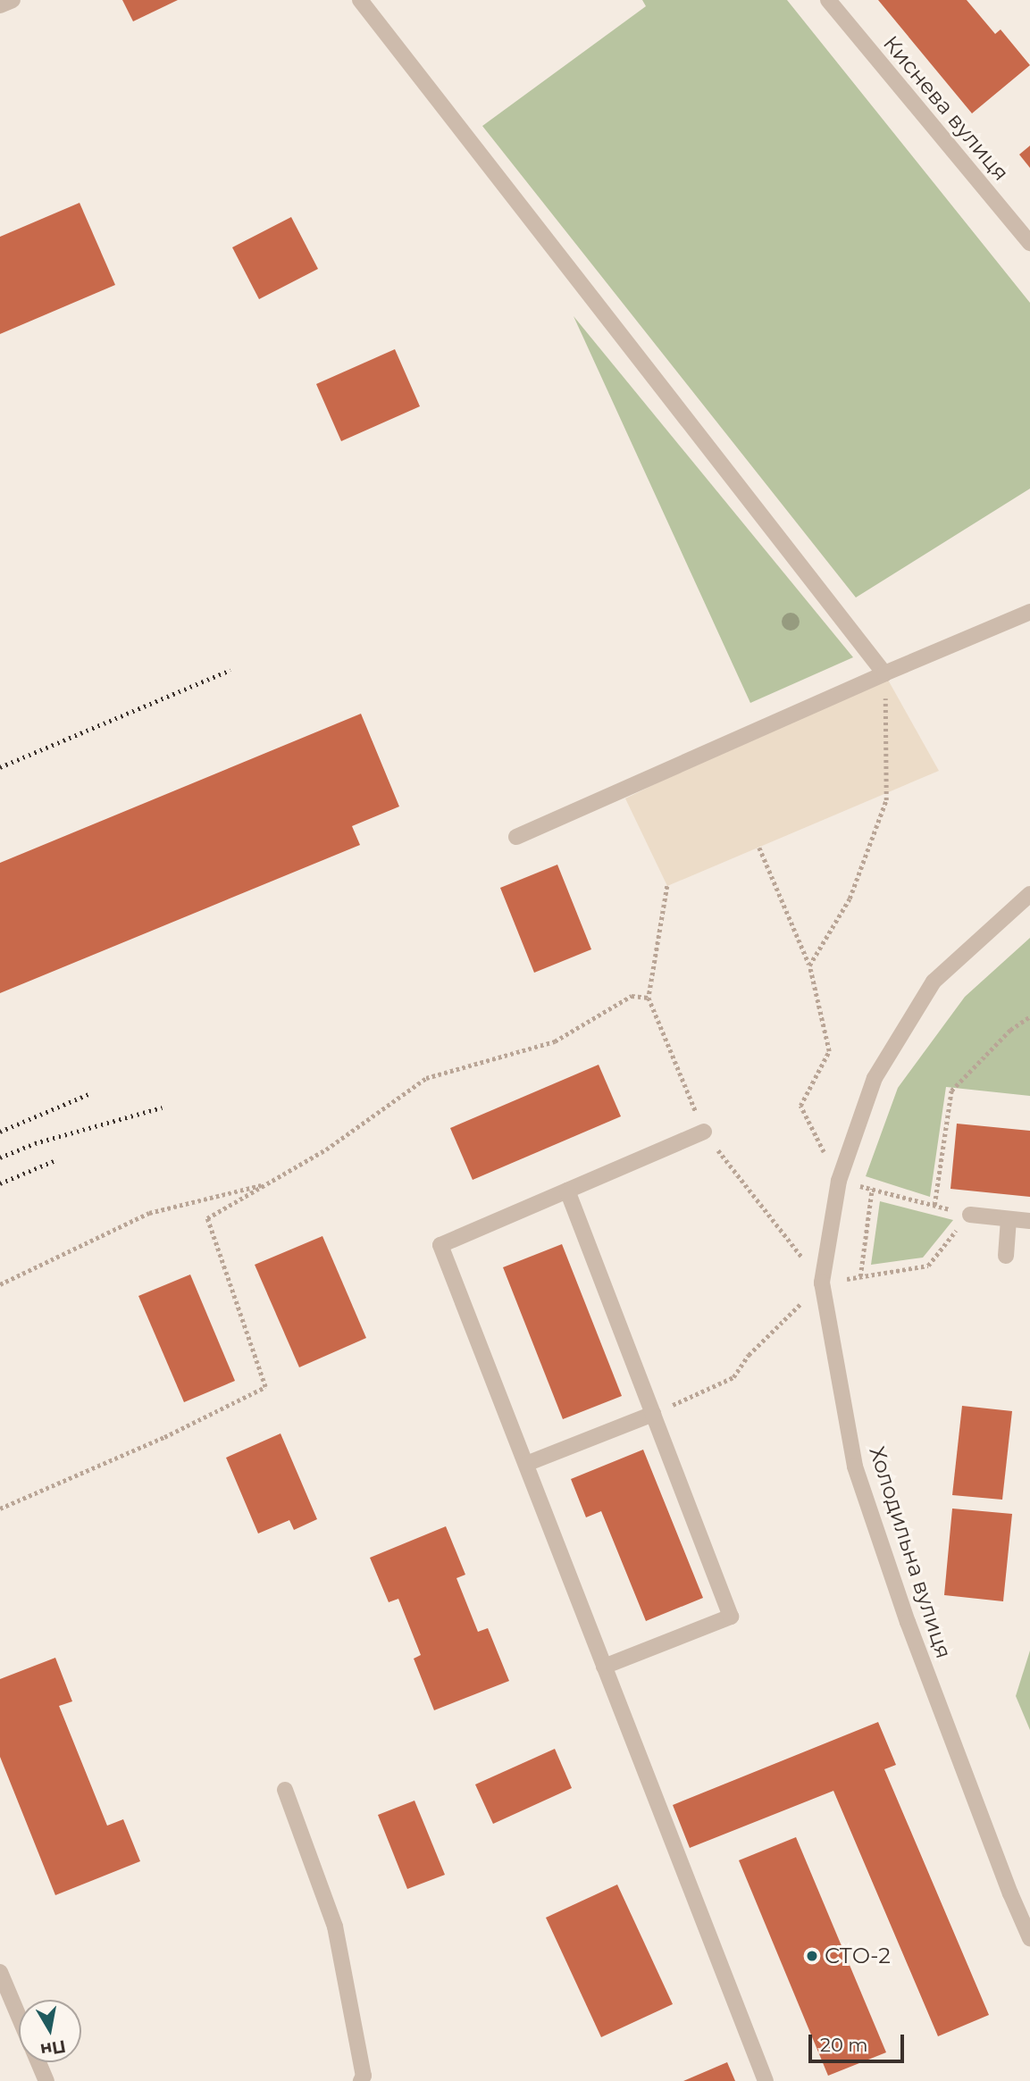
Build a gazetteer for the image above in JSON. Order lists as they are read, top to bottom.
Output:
{
  "streets": {
    "street": ["Киснева вулиця", "Холодильна вулиця"]
  },
  "places": ["СТО-2"],
  "scale_bar": "20 m",
  "north": "bottom"
}
